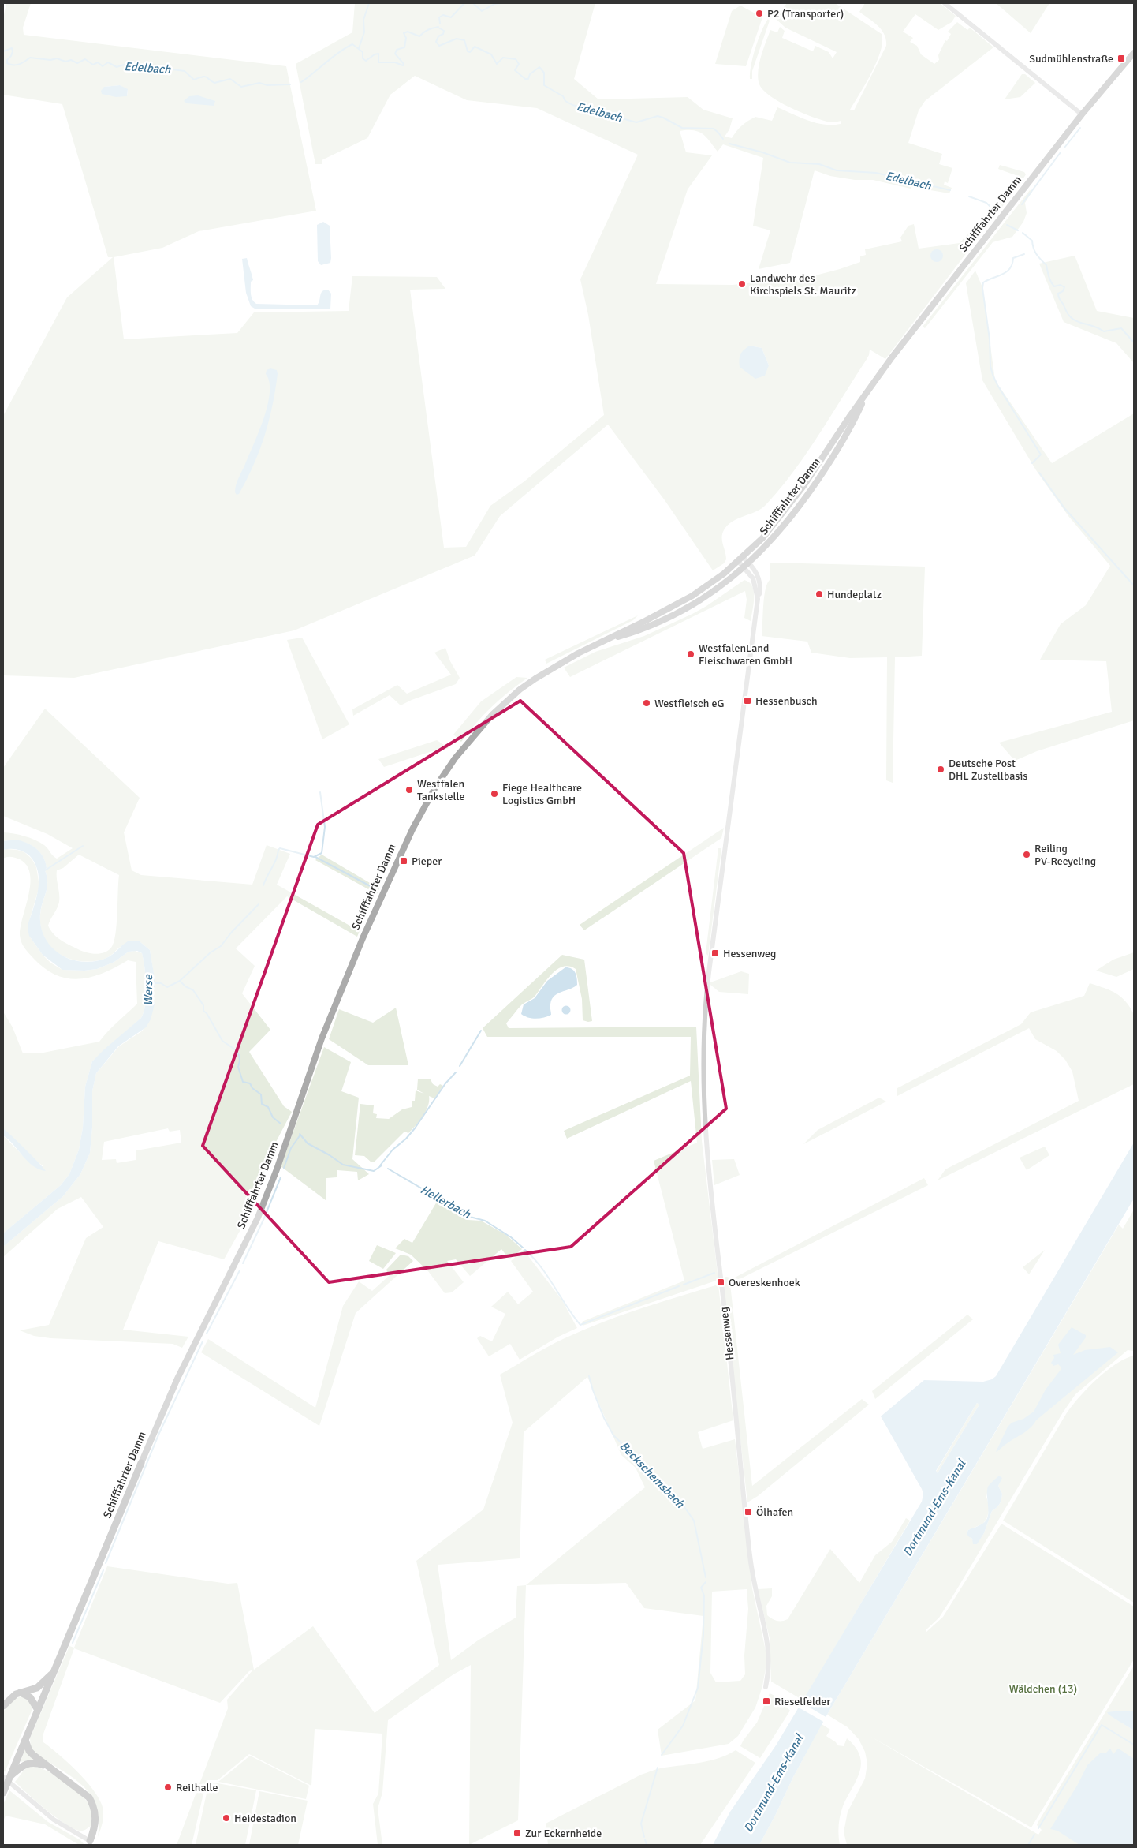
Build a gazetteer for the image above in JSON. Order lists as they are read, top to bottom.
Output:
{
  "streets": {
    "highway": ["Schifffahrter Damm"],
    "street": ["Hessenweg"]
  },
  "crossings": [
    ["Schifffahrter Damm", "Hessenweg"]
  ],
  "water": [
    "Edelbach",
    "Werse",
    "Hellerbach",
    "Beckschemsbach",
    "Dortmund-Ems-Kanal"
  ],
  "parks": ["Wäldchen (13)"],
  "places": {
    "other": [
      "P2 (Transporter)",
      "Landwehr des Kirchspiels St. Mauritz",
      "Hundeplatz",
      "WestfalenLand Fleischwaren GmbH",
      "Westfleisch eG",
      "Deutsche Post DHL Zustellbasis",
      "Westfalen Tankstelle",
      "Fiege Healthcare Logistics GmbH",
      "Reiling PV-Recycling",
      "Reithalle",
      "Heidestadion"
    ],
    "transit": [
      "Sudmühlenstraße",
      "Hessenbusch",
      "Pieper",
      "Hessenweg",
      "Overeskenhoek",
      "Ölhafen",
      "Rieselfelder",
      "Zur Eckernheide"
    ]
  }
}
